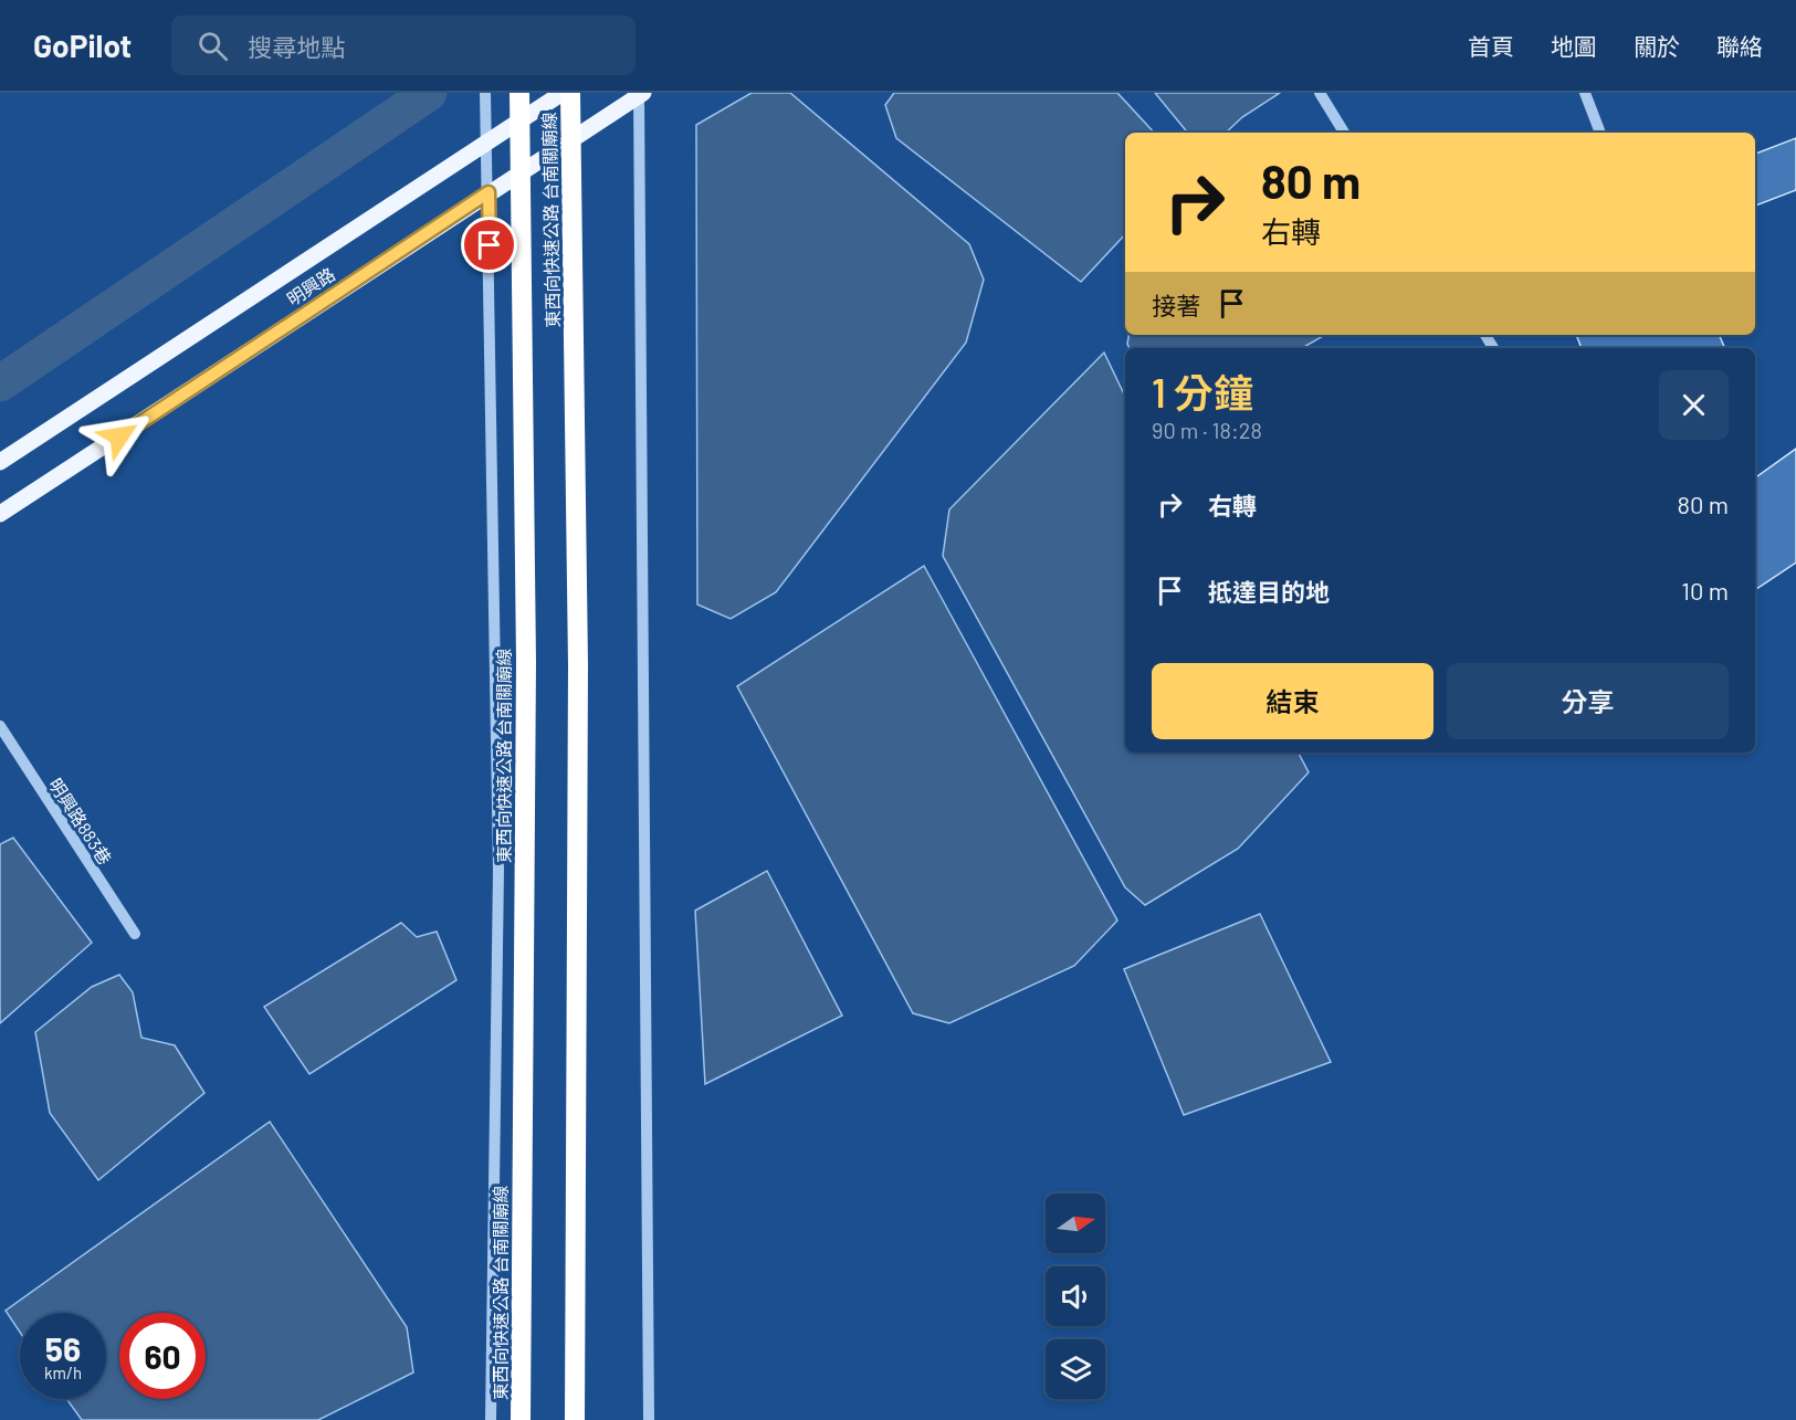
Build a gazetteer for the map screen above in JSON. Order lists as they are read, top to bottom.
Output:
{
  "streets": {
    "highway": ["東西向快速公路 台南關廟線"],
    "main road": ["明興路"],
    "street": ["明興路883巷"]
  },
  "north": "right",
  "page": {
    "header": "GoPilot",
    "search": "搜尋地點",
    "nav": [
      "首頁",
      "地圖",
      "關於",
      "聯絡"
    ],
    "turn": ["80 m", "右轉"],
    "then": "接著",
    "heading": ["1 分鐘", "90 m · 18:28"],
    "list": [
      {
        "name": "右轉",
        "value": "80 m"
      },
      {
        "name": "抵達目的地",
        "value": "10 m"
      }
    ],
    "buttons": ["結束", "分享"],
    "speed": "56 km/h",
    "limit": "60"
  }
}
